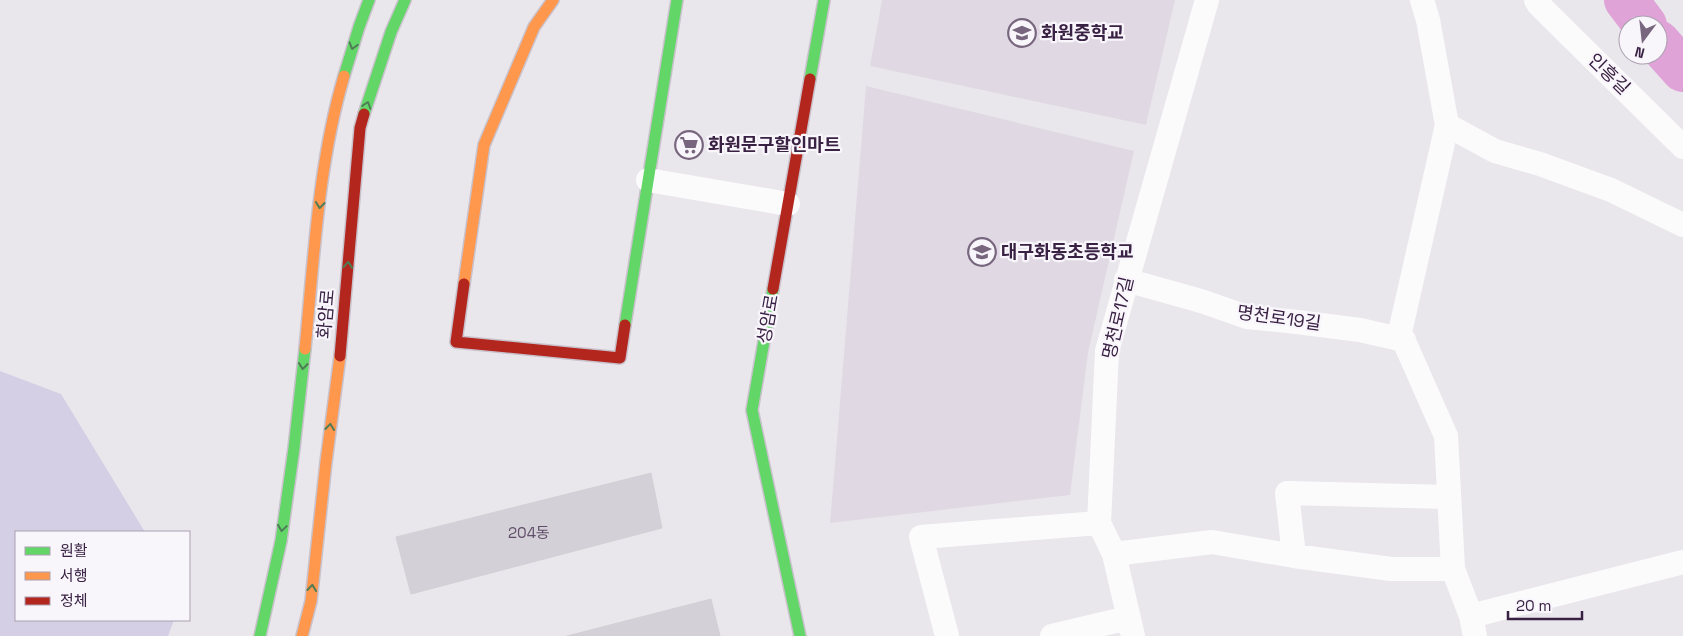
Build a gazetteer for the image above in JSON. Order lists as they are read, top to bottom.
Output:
{
  "streets": {
    "street": [
      "인흥길",
      "화암로",
      "명천로17길",
      "명천로19길",
      "성암로"
    ]
  },
  "crossings": [
    ["명천로17길", "명천로19길"]
  ],
  "places": {
    "school or university": ["화원중학교", "대구화동초등학교"],
    "supermarket": ["화원문구할인마트"]
  },
  "house_numbers": ["204동"],
  "legend": ["원활", "서행", "정체"],
  "scale_bar": "20 m",
  "north": "bottom"
}
